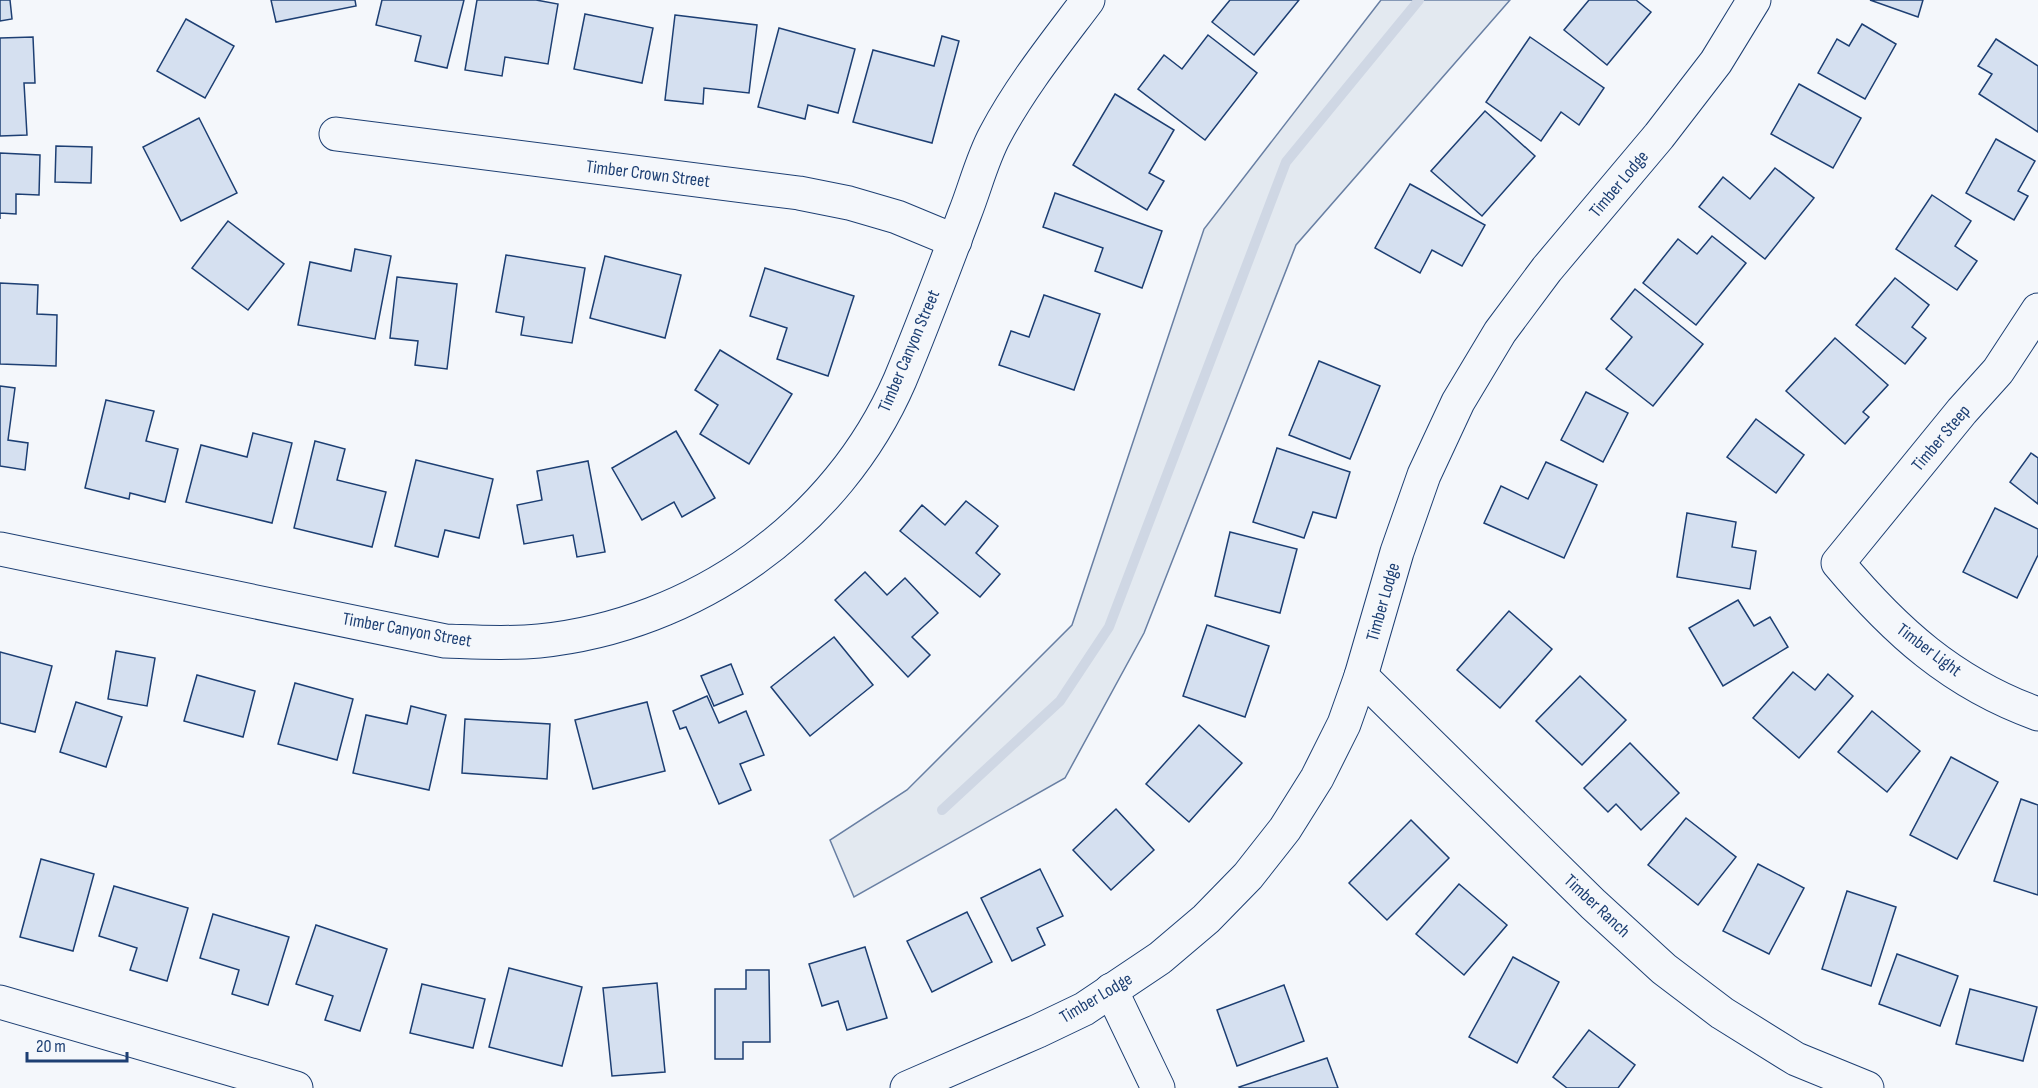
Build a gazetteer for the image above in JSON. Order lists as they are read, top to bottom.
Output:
{
  "streets": {
    "street": [
      "Timber Crown Street",
      "Timber Lodge",
      "Timber Canyon Street",
      "Timber Steep",
      "Timber Light",
      "Timber Ranch"
    ]
  },
  "crossings": [
    ["Timber Crown Street", "Timber Canyon Street"],
    ["Timber Lodge", "Timber Ranch"],
    ["Timber Steep", "Timber Light"]
  ],
  "scale_bar": "20 m"
}
